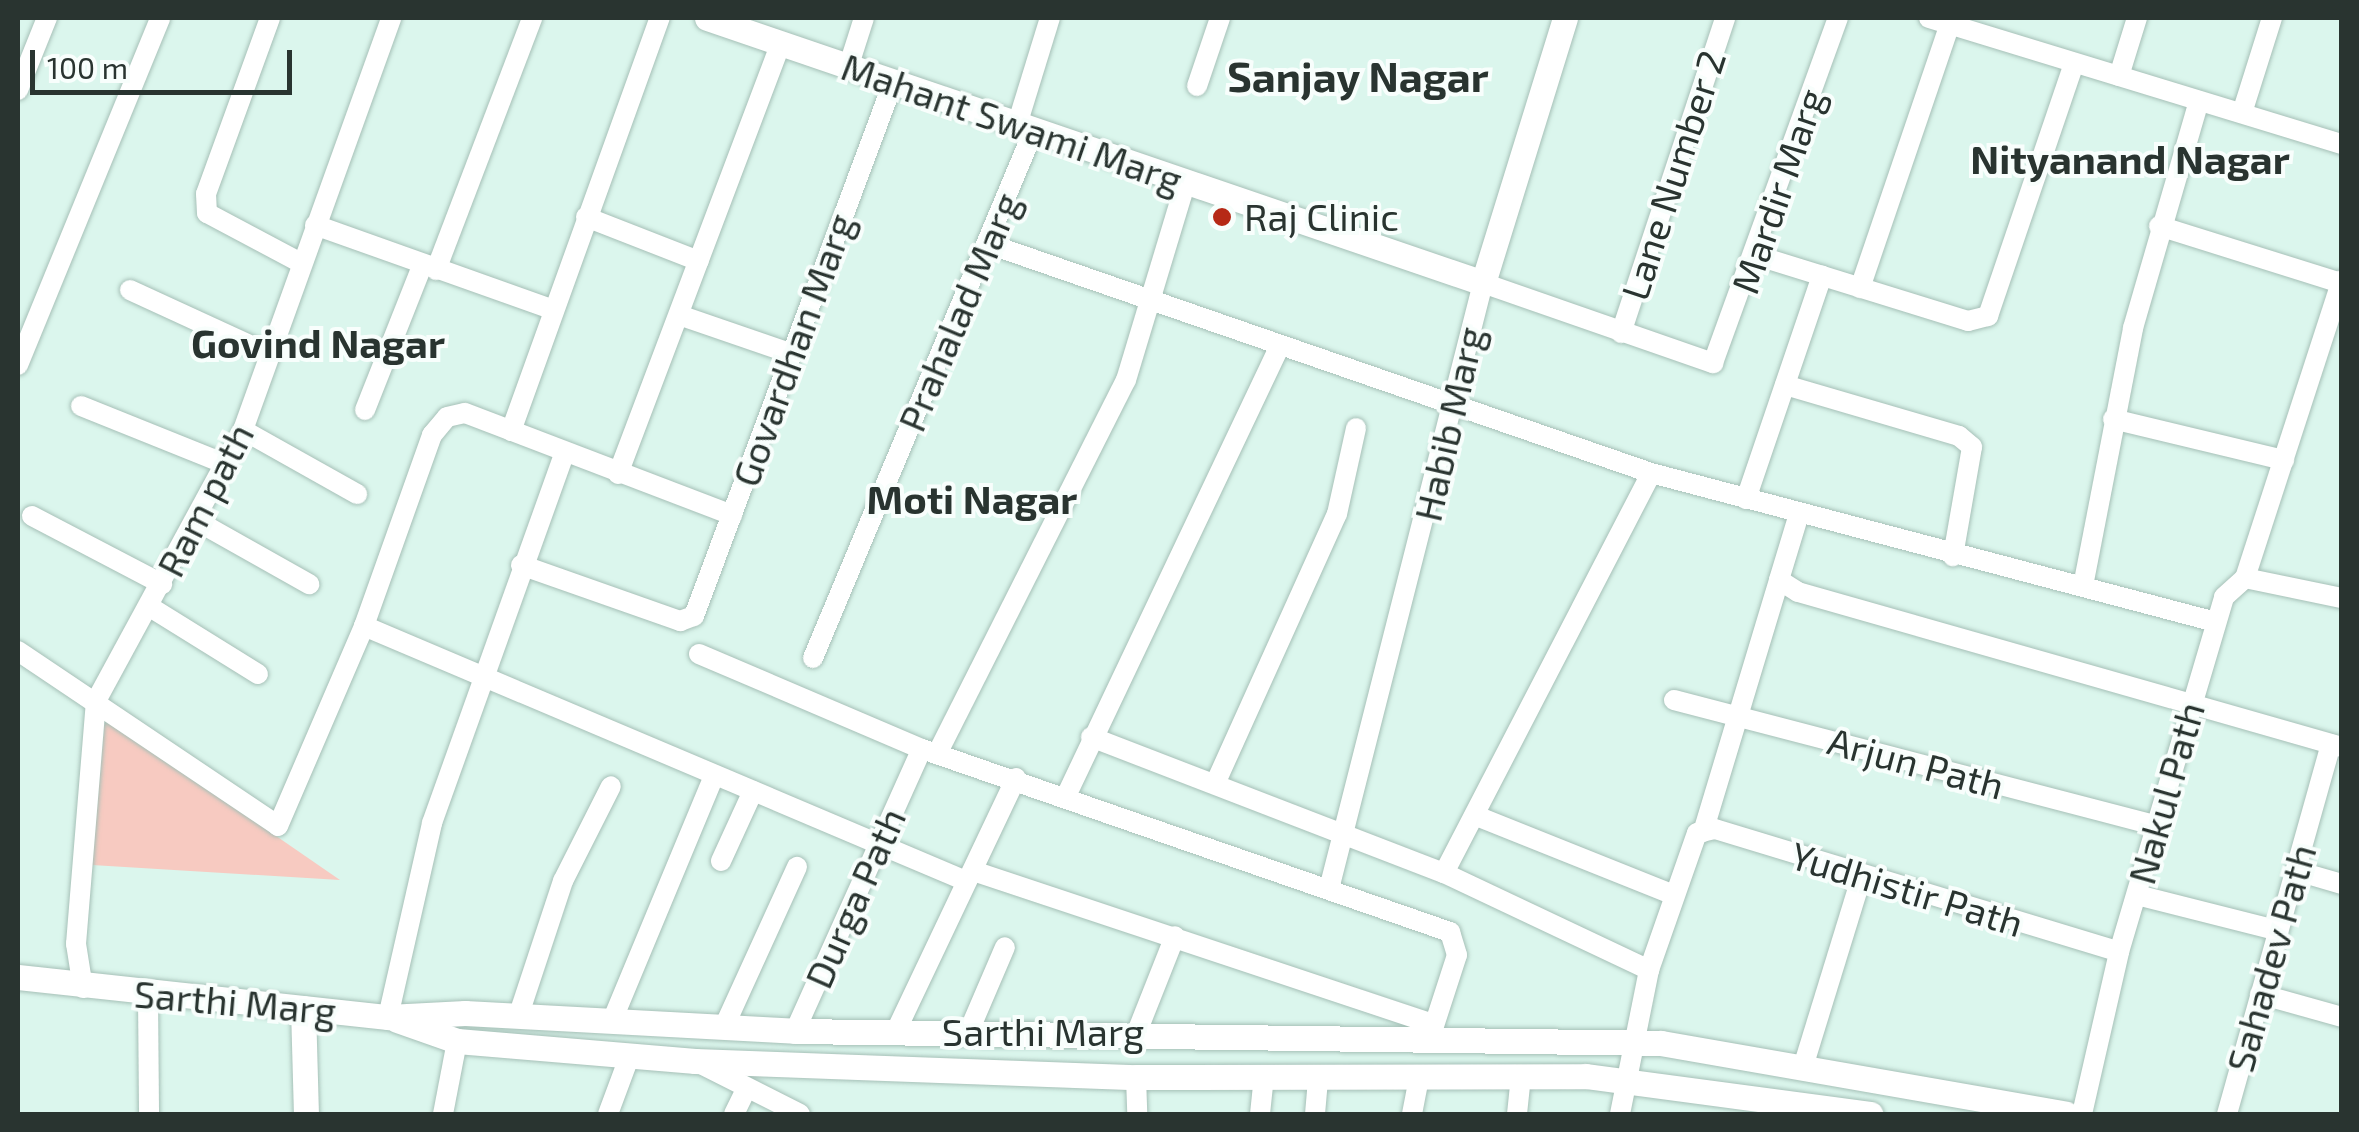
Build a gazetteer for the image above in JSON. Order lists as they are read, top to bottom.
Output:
{
  "streets": {
    "street": [
      "Mahant Swami Marg",
      "Lane Number 2",
      "Mardir Marg",
      "Prahalad Marg",
      "Govardhan Marg",
      "Habib Marg",
      "Ram path",
      "Arjun Path",
      "Nakul Path",
      "Yudhistir Path",
      "Durga Path",
      "Sahadev Path",
      "Sarthi Marg"
    ]
  },
  "crossings": [
    ["Mahant Swami Marg", "Lane Number 2"],
    ["Mahant Swami Marg", "Mardir Marg"],
    ["Mahant Swami Marg", "Prahalad Marg"],
    ["Mahant Swami Marg", "Govardhan Marg"],
    ["Mahant Swami Marg", "Habib Marg"],
    ["Mahant Swami Marg", "Durga Path"],
    ["Ram path", "Sarthi Marg"],
    ["Arjun Path", "Nakul Path"],
    ["Nakul Path", "Yudhistir Path"],
    ["Durga Path", "Sarthi Marg"]
  ],
  "districts": [
    "Sanjay Nagar",
    "Nityanand Nagar",
    "Govind Nagar",
    "Moti Nagar"
  ],
  "places": ["Raj Clinic"],
  "scale_bar": "100 m"
}
